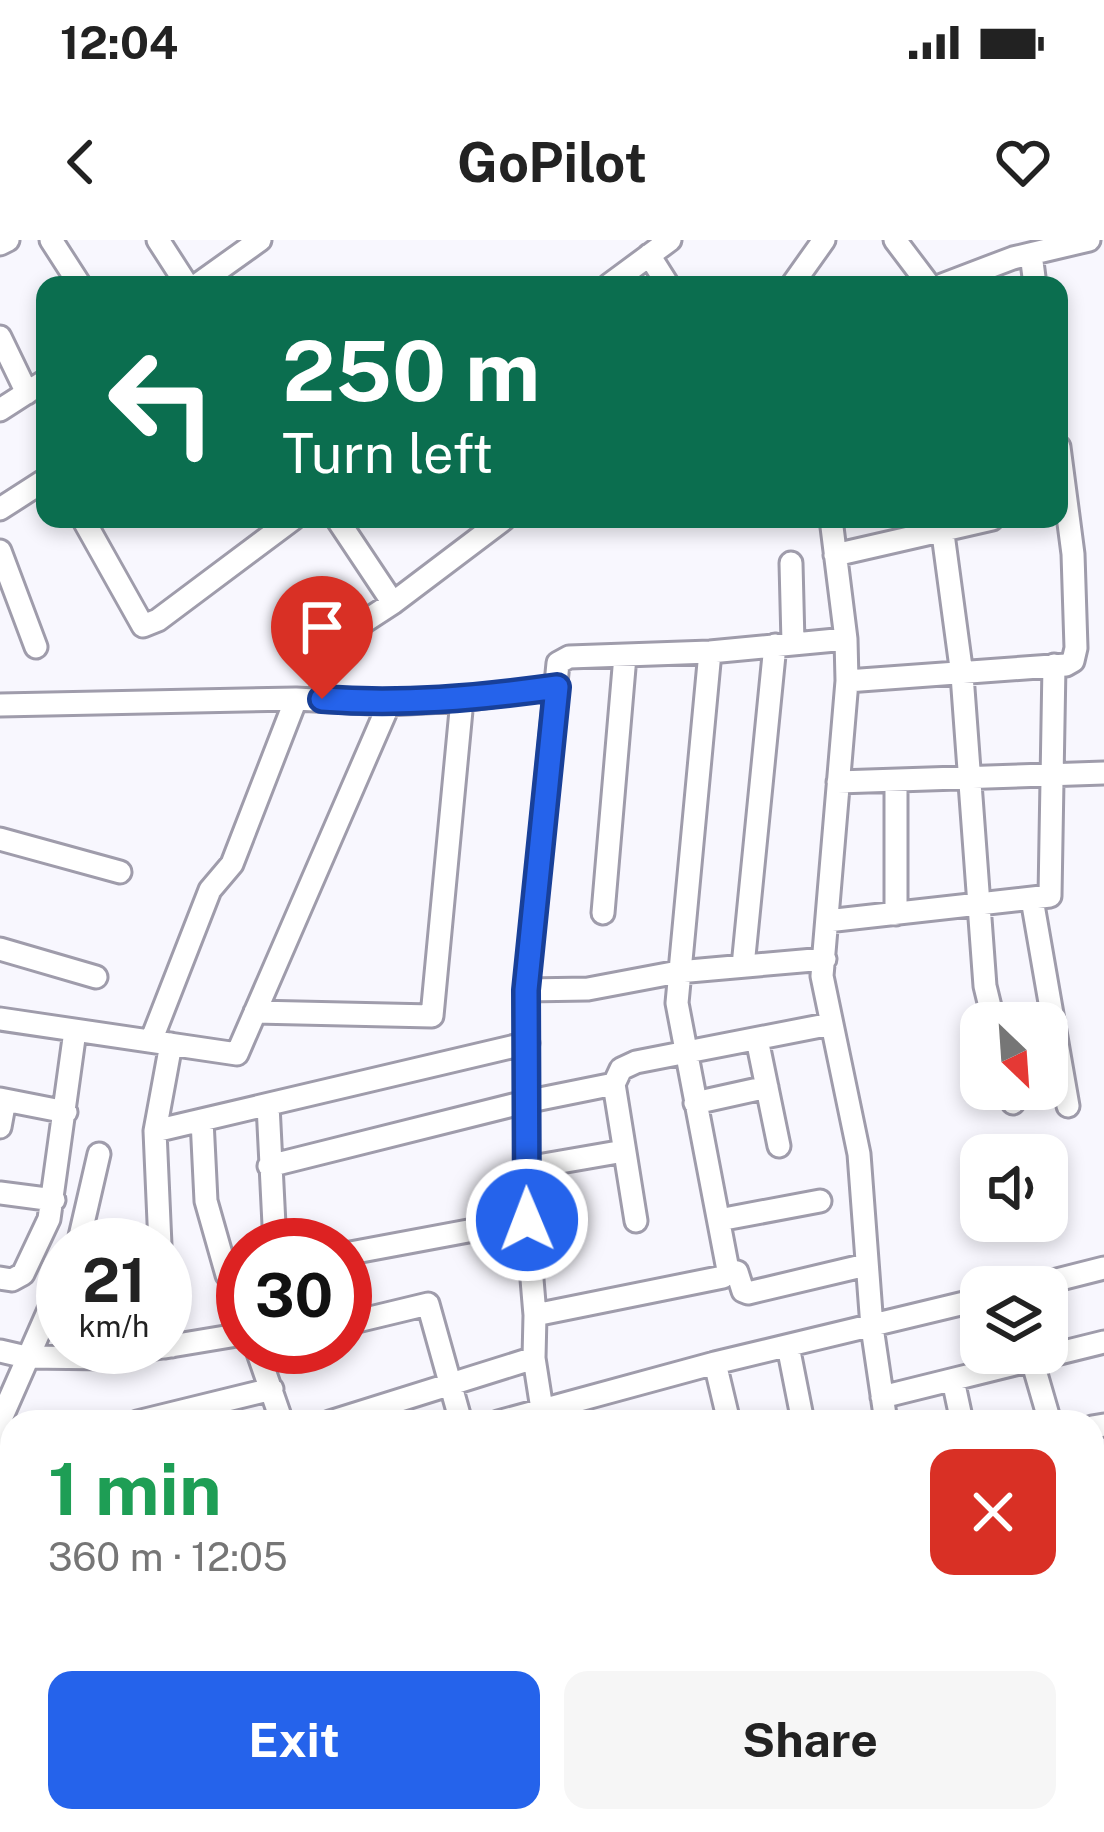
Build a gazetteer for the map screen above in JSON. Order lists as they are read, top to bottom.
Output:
{
  "north": "bottom right",
  "page": {
    "status": "12:04",
    "header": "GoPilot",
    "turn": ["250 m", "Turn left"],
    "speed": "21 km/h",
    "limit": "30",
    "heading": ["1 min", "360 m · 12:05"],
    "buttons": ["Exit", "Share"]
  }
}
